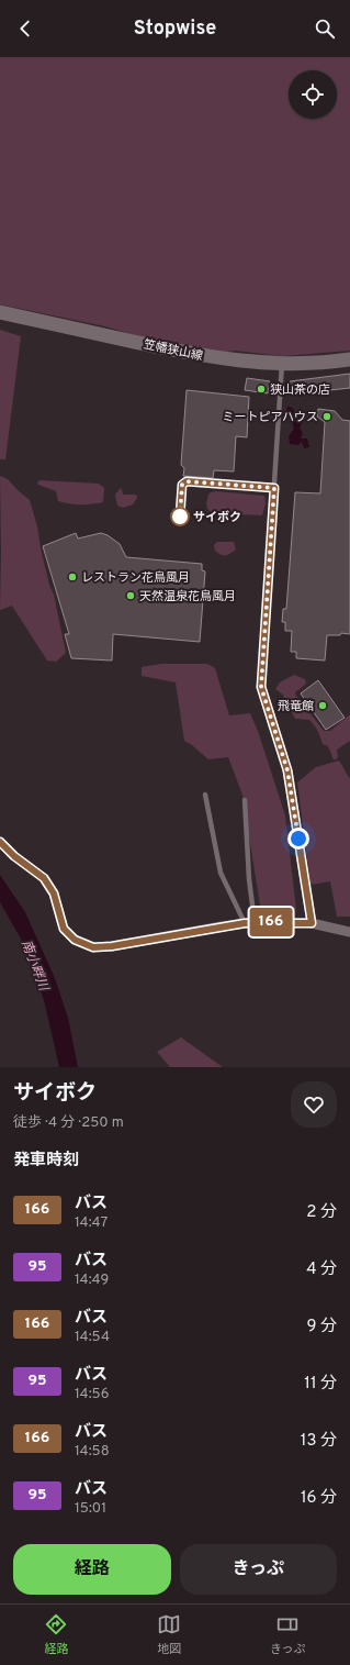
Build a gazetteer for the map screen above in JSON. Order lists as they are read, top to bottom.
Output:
{
  "streets": {
    "main road": ["笠幡狭山線"]
  },
  "water": ["南小畔川"],
  "places": [
    "狭山茶の店",
    "ミートピアハウス",
    "サイボク",
    "レストラン花鳥風月",
    "天然温泉花鳥風月",
    "飛竜館"
  ],
  "lines": ["bus line 166"],
  "page": {
    "header": "Stopwise",
    "on_map": "166",
    "heading": [
      ["サイボク", "徒歩 · 4 分 · 250 m"],
      "発車時刻"
    ],
    "list": [
      {
        "mark": "166",
        "name": "バス",
        "note": "14:47",
        "value": "2 分"
      },
      {
        "mark": "95",
        "name": "バス",
        "note": "14:49",
        "value": "4 分"
      },
      {
        "mark": "166",
        "name": "バス",
        "note": "14:54",
        "value": "9 分"
      },
      {
        "mark": "95",
        "name": "バス",
        "note": "14:56",
        "value": "11 分"
      },
      {
        "mark": "166",
        "name": "バス",
        "note": "14:58",
        "value": "13 分"
      },
      {
        "mark": "95",
        "name": "バス",
        "note": "15:01",
        "value": "16 分"
      }
    ],
    "buttons": ["経路", "きっぷ"],
    "tabs": ["経路", "地図", "きっぷ"]
  }
}
